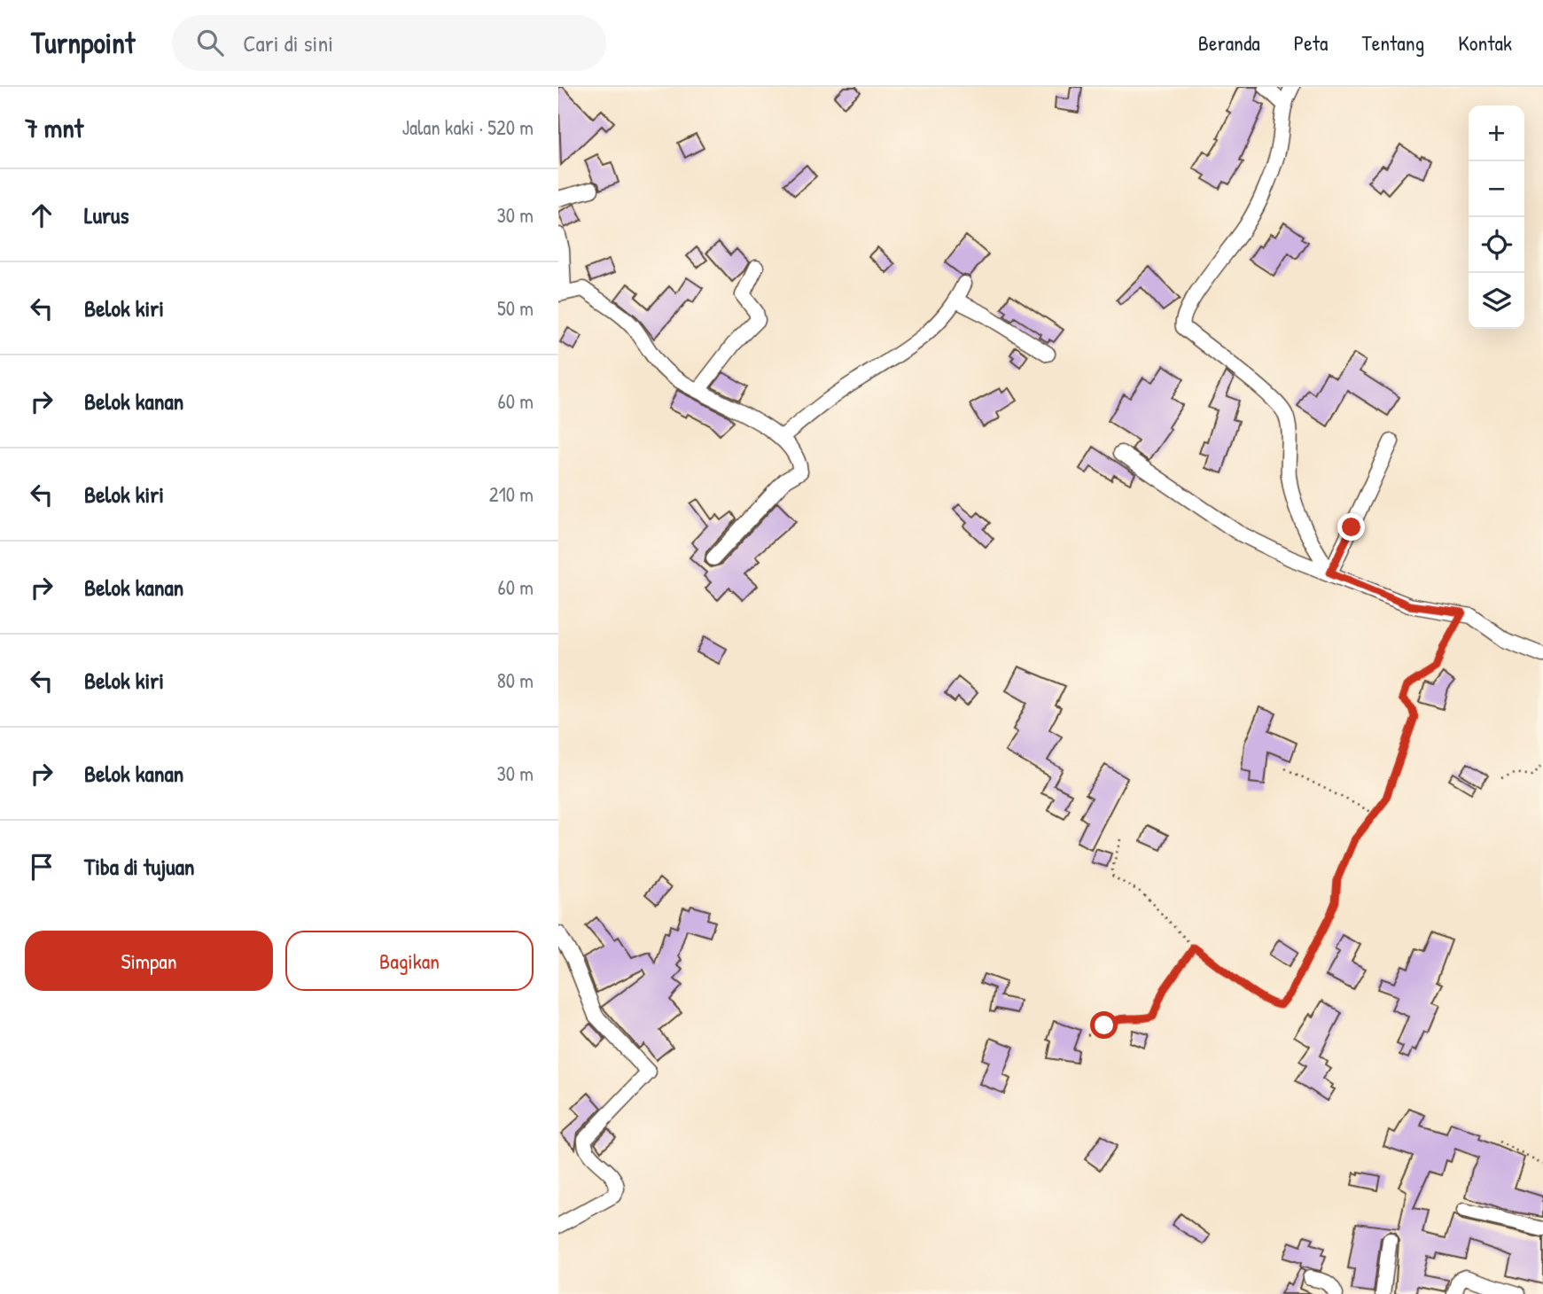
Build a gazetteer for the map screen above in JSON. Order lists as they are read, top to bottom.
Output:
{
  "page": {
    "header": "Turnpoint",
    "search": "Cari di sini",
    "nav": [
      "Beranda",
      "Peta",
      "Tentang",
      "Kontak"
    ],
    "heading": ["7 mnt", "Jalan kaki · 520 m"],
    "map_buttons": ["+", "−"],
    "list": [
      ["Lurus", "30 m"],
      ["Belok kiri", "50 m"],
      ["Belok kanan", "60 m"],
      ["Belok kiri", "210 m"],
      ["Belok kanan", "60 m"],
      ["Belok kiri", "80 m"],
      ["Belok kanan", "30 m"],
      "Tiba di tujuan"
    ],
    "buttons": ["Simpan", "Bagikan"]
  }
}
